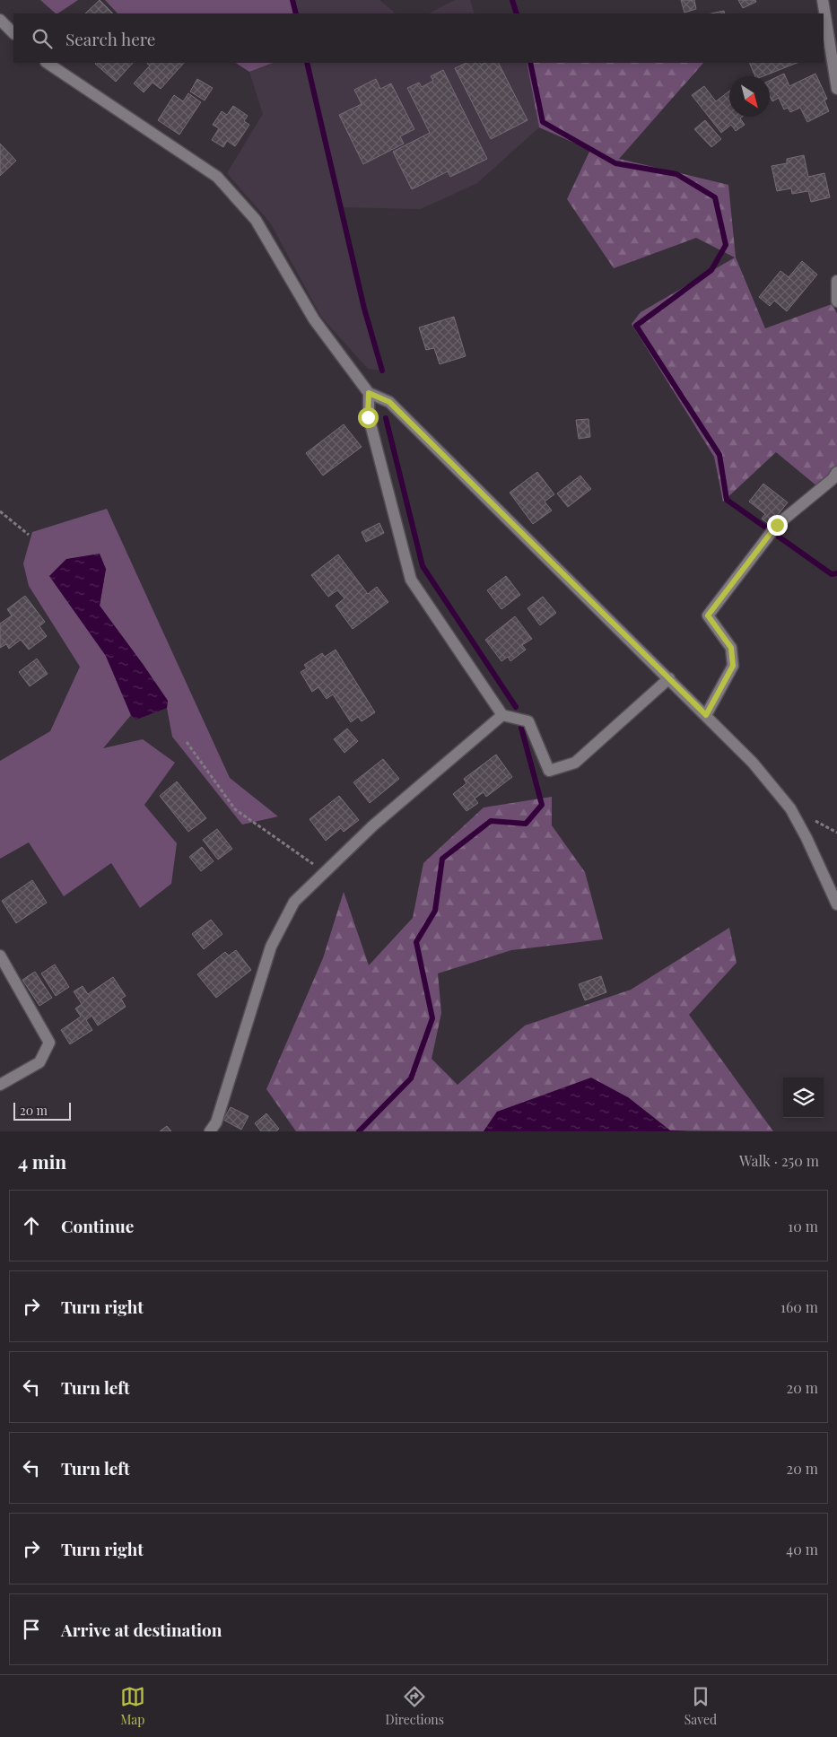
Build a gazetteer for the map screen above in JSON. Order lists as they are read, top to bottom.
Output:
{
  "scale_bar": "20 m",
  "north": "bottom right",
  "page": {
    "search": "Search here",
    "scale": "20 m",
    "heading": ["4 min", "Walk · 250 m"],
    "list": [
      ["Continue", "10 m"],
      ["Turn right", "160 m"],
      ["Turn left", "20 m"],
      ["Turn left", "20 m"],
      ["Turn right", "40 m"],
      "Arrive at destination"
    ],
    "nav": ["Map", "Directions", "Saved"]
  }
}
